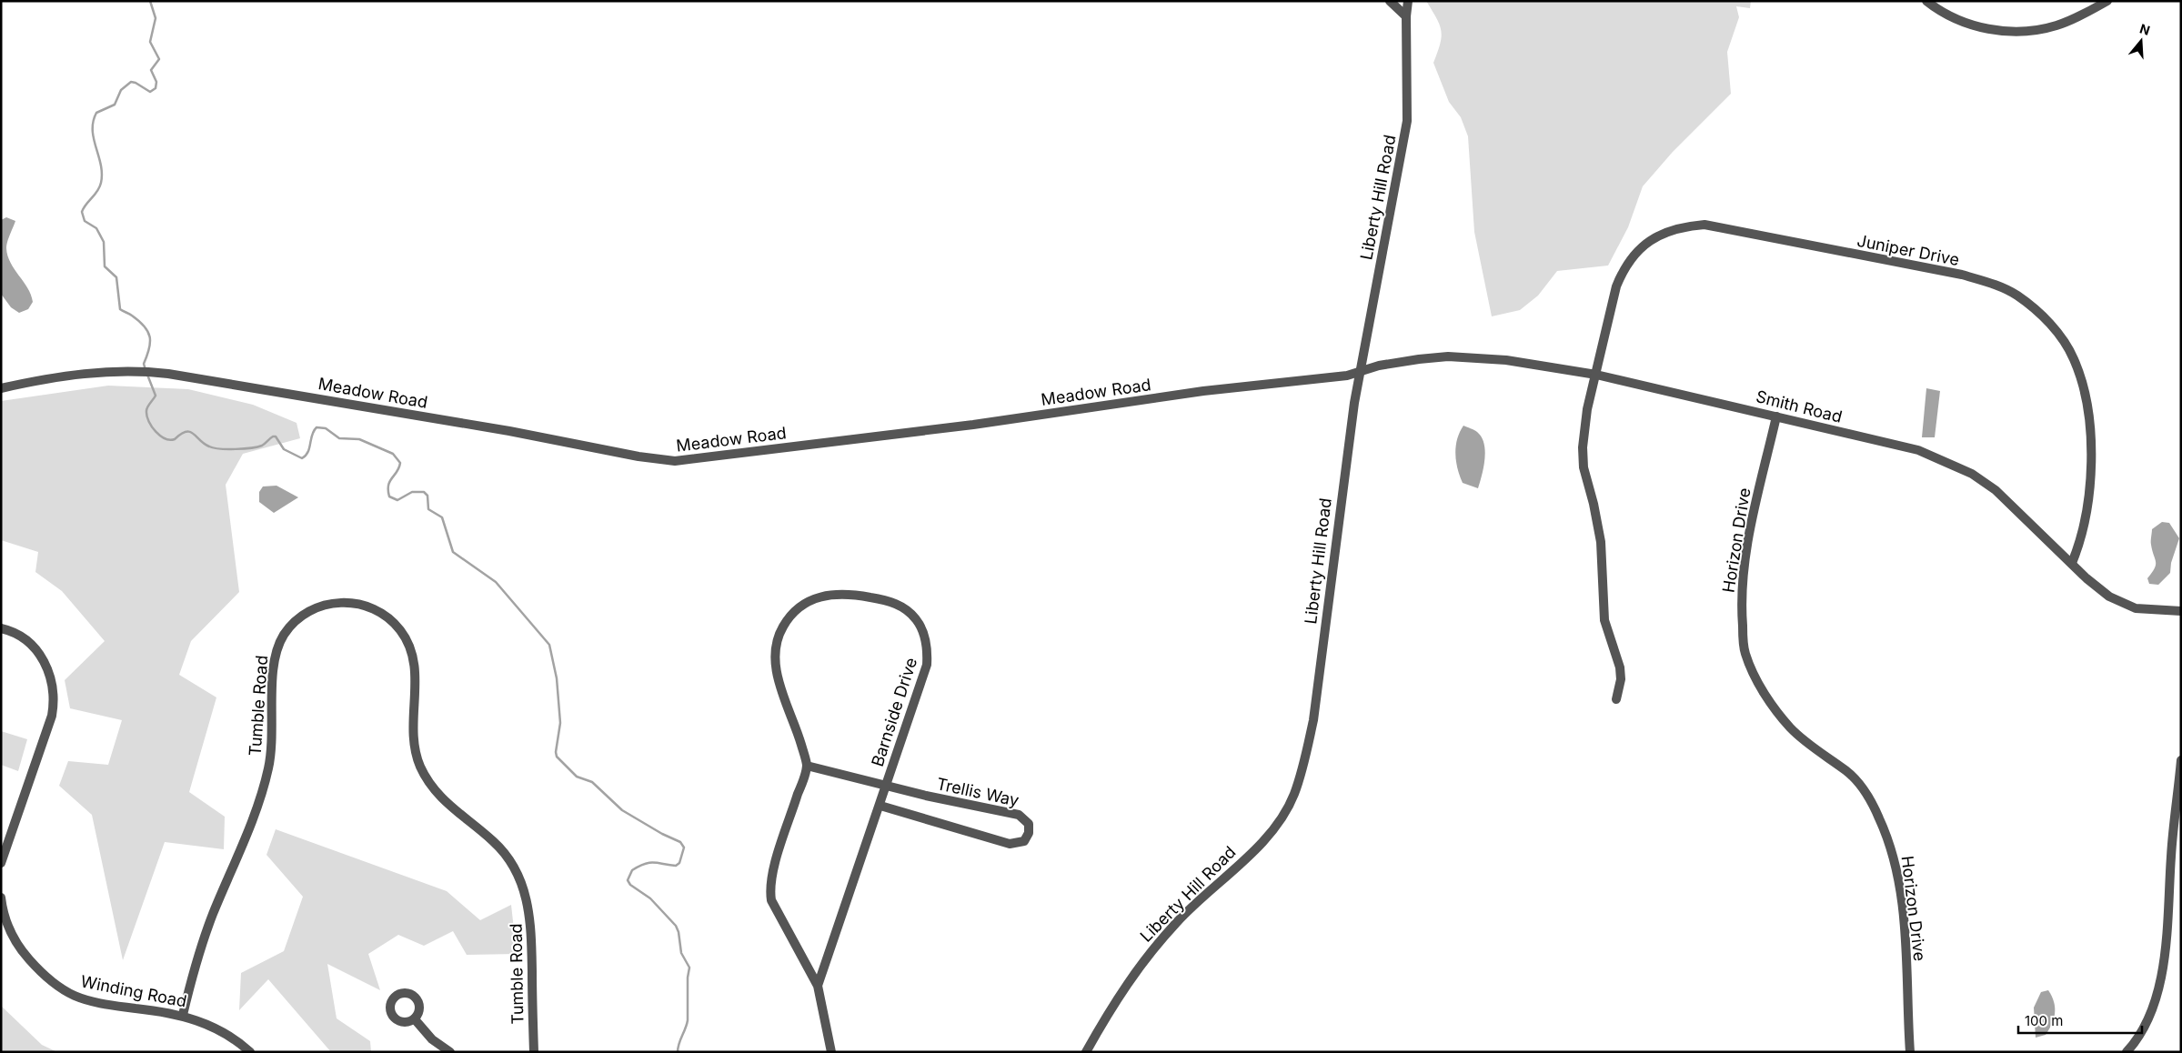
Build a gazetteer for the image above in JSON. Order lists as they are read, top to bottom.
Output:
{
  "streets": {
    "street": [
      "Liberty Hill Road",
      "Juniper Drive",
      "Meadow Road",
      "Smith Road",
      "Horizon Drive",
      "Tumble Road",
      "Barnside Drive",
      "Trellis Way",
      "Winding Road"
    ]
  },
  "crossings": [
    ["Liberty Hill Road", "Meadow Road"],
    ["Liberty Hill Road", "Smith Road"],
    ["Juniper Drive", "Smith Road"],
    ["Meadow Road", "Smith Road"],
    ["Smith Road", "Horizon Drive"],
    ["Tumble Road", "Winding Road"],
    ["Barnside Drive", "Trellis Way"]
  ],
  "scale_bar": "100 m",
  "north": "top"
}
